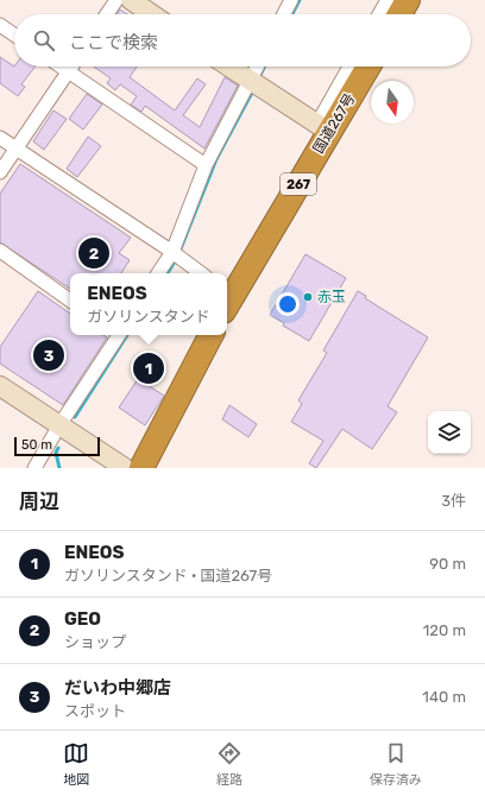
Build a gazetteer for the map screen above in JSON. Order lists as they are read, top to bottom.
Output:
{
  "streets": {
    "highway": ["国道267号", "267"]
  },
  "places": ["赤玉"],
  "scale_bar": "50 m",
  "north": "bottom",
  "page": {
    "search": "ここで検索",
    "pins": ["2", "3", "1"],
    "popup": ["ENEOS", "ガソリンスタンド"],
    "scale": "50 m",
    "heading": ["周辺", "3件"],
    "list": [
      {
        "mark": "1",
        "name": "ENEOS",
        "note": "ガソリンスタンド · 国道267号",
        "value": "90 m"
      },
      {
        "mark": "2",
        "name": "GEO",
        "note": "ショップ",
        "value": "120 m"
      },
      {
        "mark": "3",
        "name": "だいわ中郷店",
        "note": "スポット",
        "value": "140 m"
      }
    ],
    "nav": ["地図", "経路", "保存済み"]
  }
}
